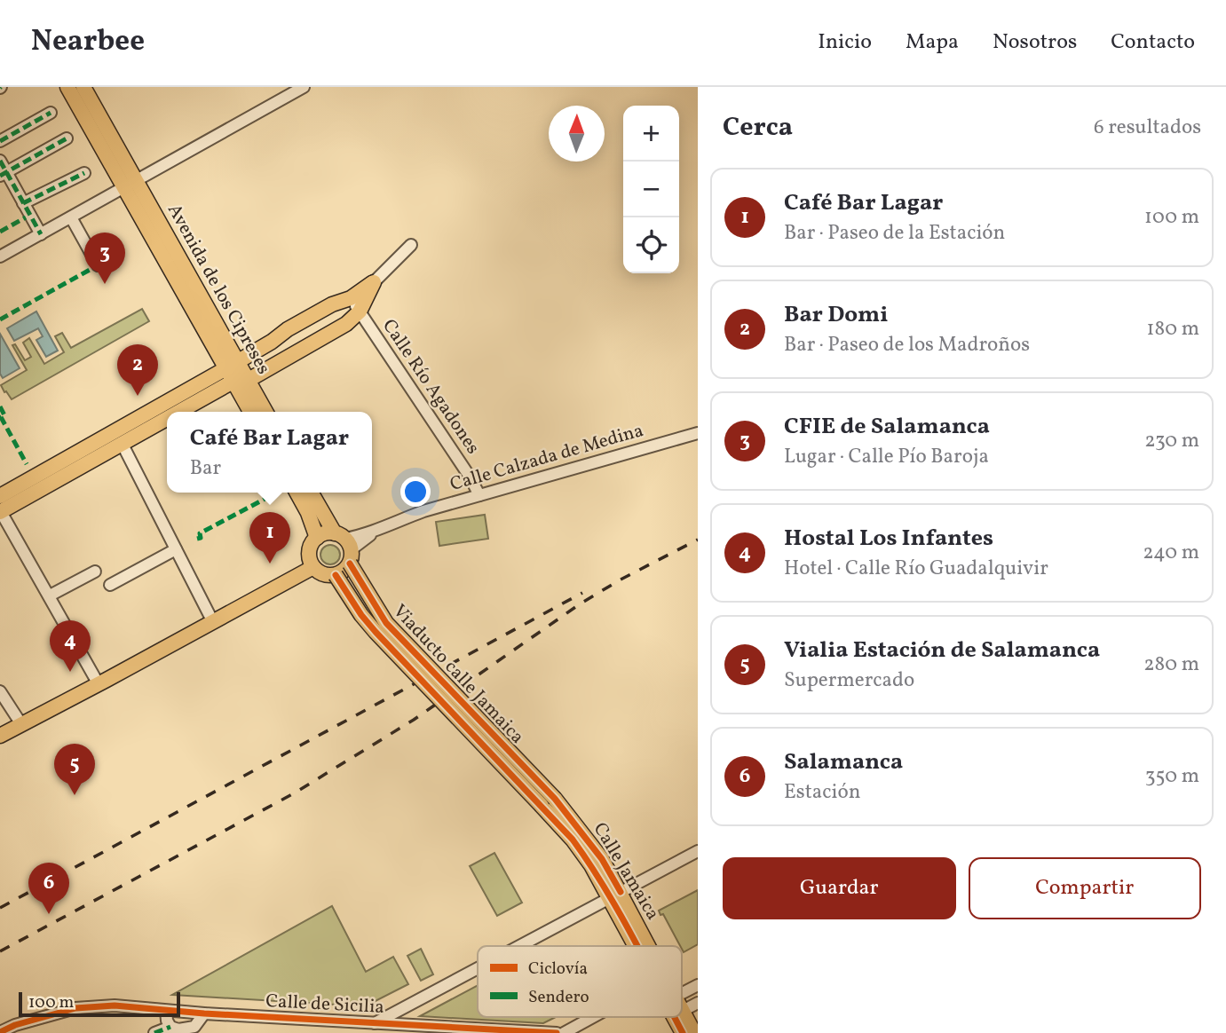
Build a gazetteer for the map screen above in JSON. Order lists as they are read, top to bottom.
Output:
{
  "streets": {
    "main road": ["Avenida de los Cipreses", "Viaducto calle Jamaica", "Calle Jamaica"],
    "street": ["Calle Río Agadones", "Calle Calzada de Medina", "Calle de Sicilia"]
  },
  "crossings": [
    ["Calle Río Agadones", "Calle Calzada de Medina"],
    ["Calle Calzada de Medina", "Viaducto calle Jamaica"],
    ["Viaducto calle Jamaica", "Calle Jamaica"]
  ],
  "legend": ["Ciclovía", "Sendero"],
  "scale_bar": "100 m",
  "north": "top",
  "page": {
    "header": "Nearbee",
    "nav": [
      "Inicio",
      "Mapa",
      "Nosotros",
      "Contacto"
    ],
    "heading": ["Cerca", "6 resultados"],
    "map_buttons": ["+", "−"],
    "list": [
      {
        "mark": "1",
        "name": "Café Bar Lagar",
        "note": "Bar · Paseo de la Estación",
        "value": "100 m"
      },
      {
        "mark": "2",
        "name": "Bar Domi",
        "note": "Bar · Paseo de los Madroños",
        "value": "180 m"
      },
      {
        "mark": "3",
        "name": "CFIE de Salamanca",
        "note": "Lugar · Calle Pío Baroja",
        "value": "230 m"
      },
      {
        "mark": "4",
        "name": "Hostal Los Infantes",
        "note": "Hotel · Calle Río Guadalquivir",
        "value": "240 m"
      },
      {
        "mark": "5",
        "name": "Vialia Estación de Salamanca",
        "note": "Supermercado",
        "value": "280 m"
      },
      {
        "mark": "6",
        "name": "Salamanca",
        "note": "Estación",
        "value": "350 m"
      }
    ],
    "pins": [
      "3",
      "2",
      "1",
      "4",
      "5",
      "6"
    ],
    "popup": ["Café Bar Lagar", "Bar"],
    "buttons": ["Guardar", "Compartir"],
    "scale": "100 m"
  }
}
